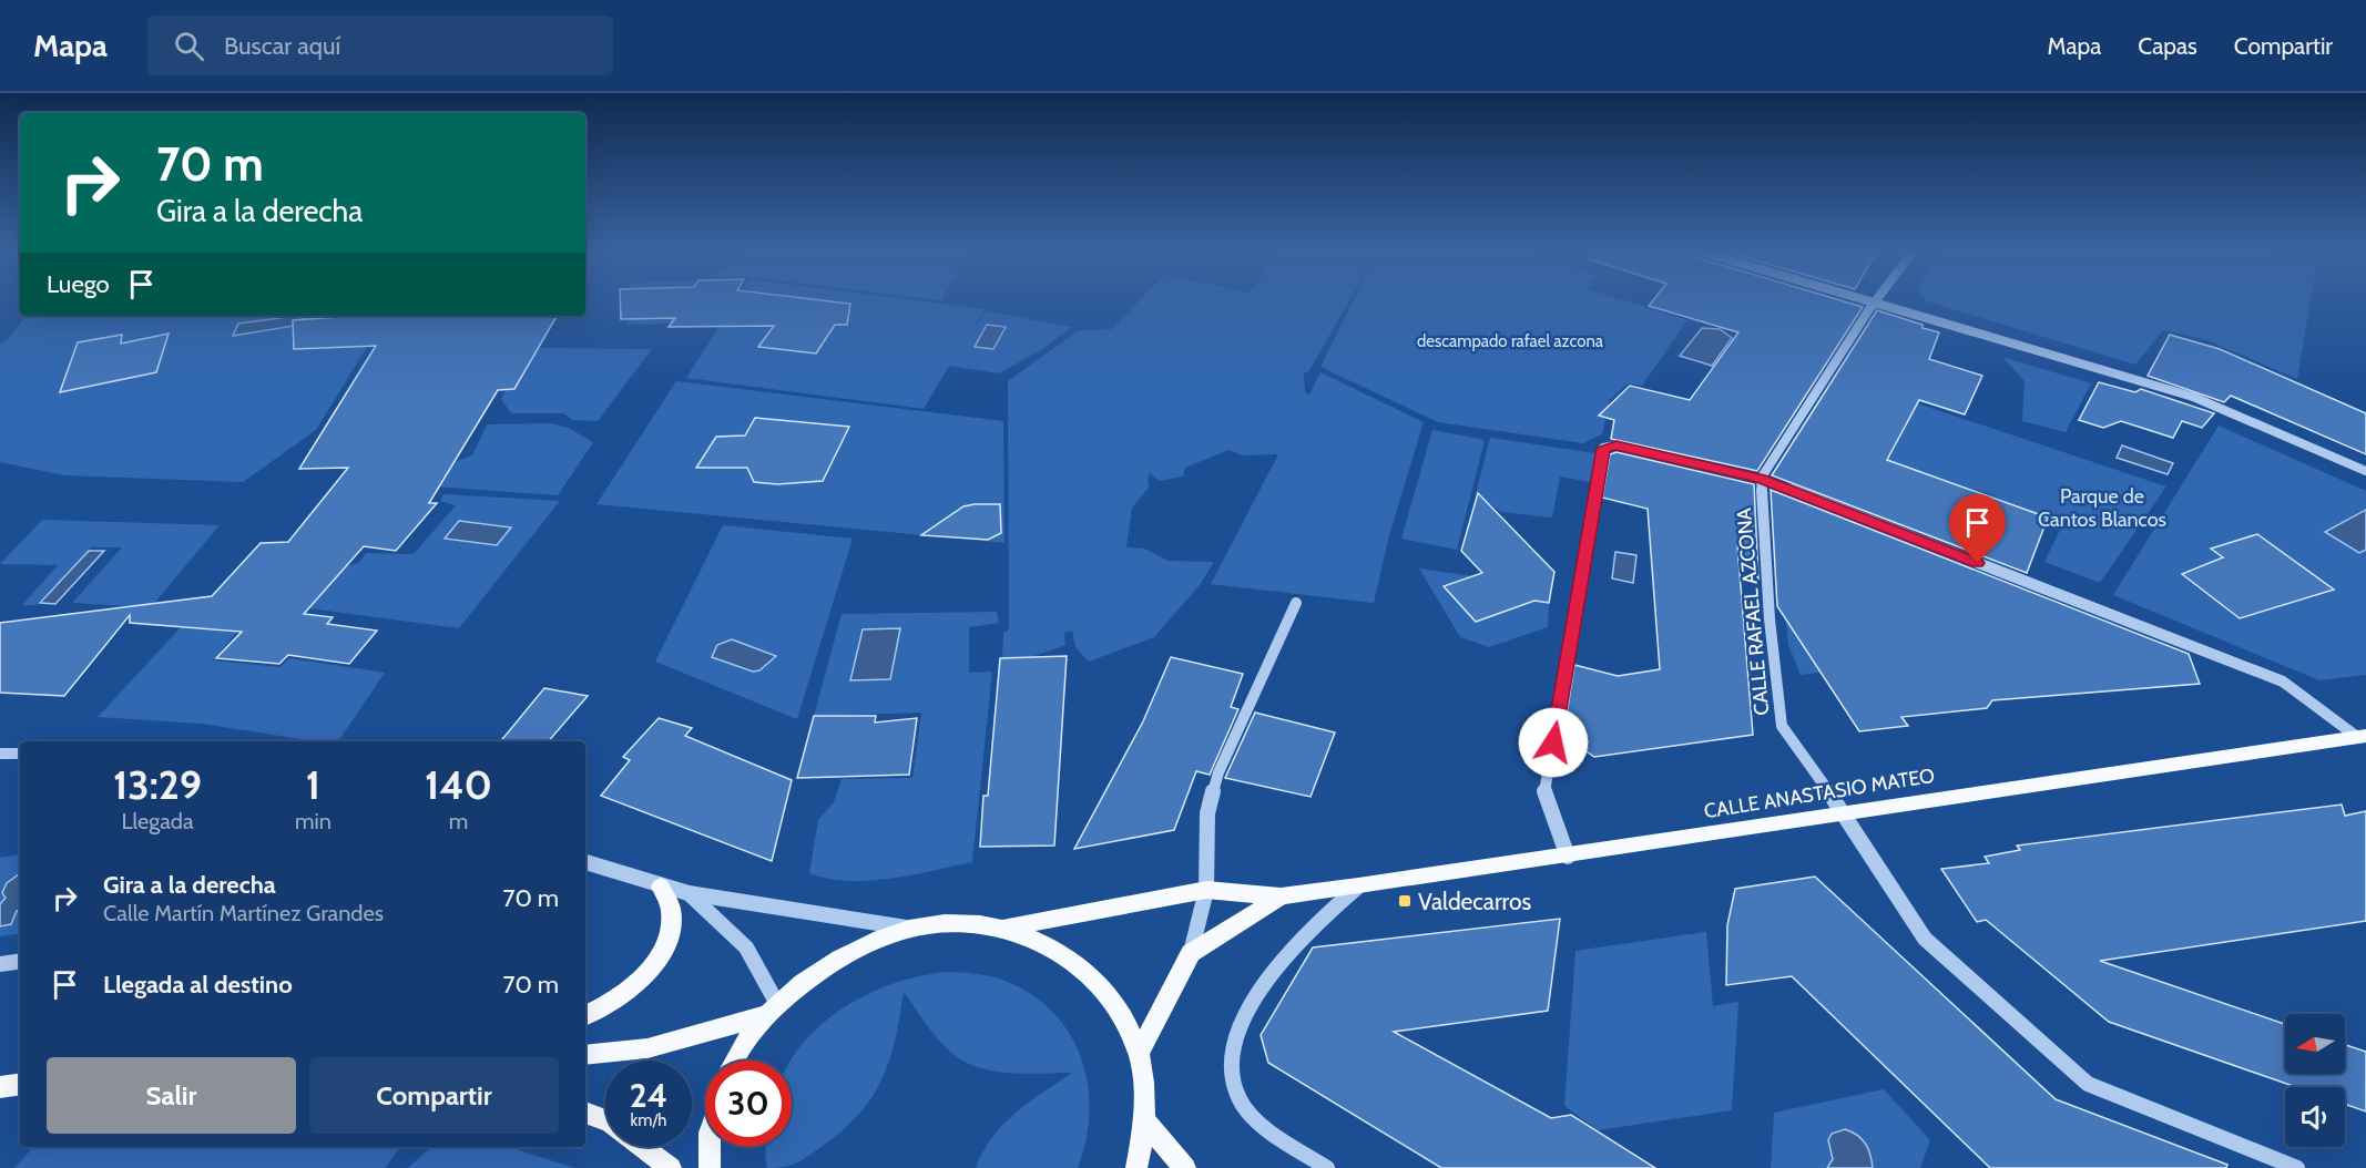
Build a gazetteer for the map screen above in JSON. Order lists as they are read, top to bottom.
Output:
{
  "streets": {
    "main road": ["CALLE ANASTASIO MATEO"],
    "street": ["CALLE RAFAEL AZCONA"]
  },
  "crossings": [
    ["CALLE RAFAEL AZCONA", "CALLE ANASTASIO MATEO"]
  ],
  "parks": ["descampado rafael azcona", "Parque de Cantos Blancos"],
  "places": {
    "transit": ["Valdecarros"]
  },
  "north": "left",
  "page": {
    "header": "Mapa",
    "search": "Buscar aquí",
    "nav": ["Mapa", "Capas", "Compartir"],
    "turn": ["70 m", "Gira a la derecha"],
    "then": "Luego",
    "eta": [
      "13:29",
      "Llegada",
      "1",
      "min",
      "140",
      "m"
    ],
    "list": [
      {
        "name": "Gira a la derecha",
        "note": "Calle Martín Martínez Grandes",
        "value": "70 m"
      },
      {
        "name": "Llegada al destino",
        "value": "70 m"
      }
    ],
    "buttons": ["Salir", "Compartir"],
    "speed": "24 km/h",
    "limit": "30"
  }
}
